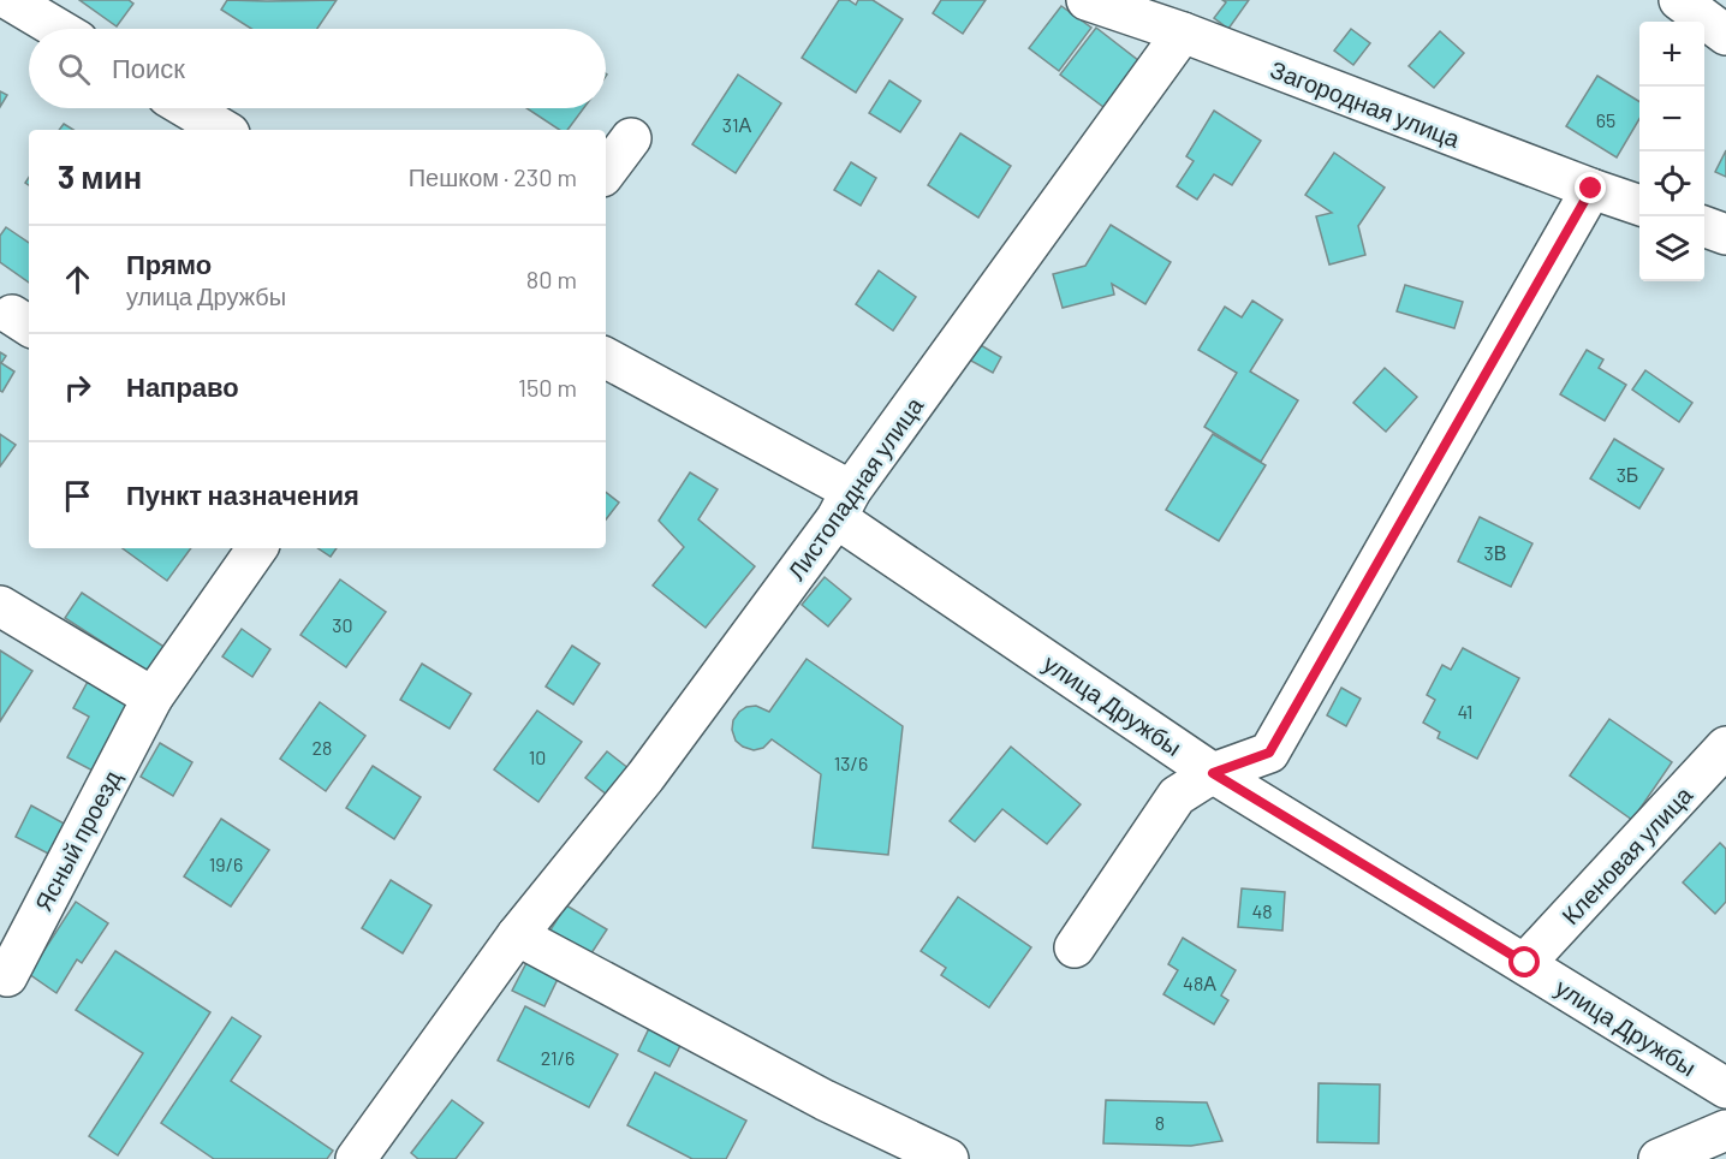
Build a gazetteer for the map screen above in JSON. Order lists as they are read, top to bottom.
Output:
{
  "streets": {
    "street": [
      "Загородная улица",
      "Листопадная улица",
      "улица Дружбы",
      "Ясный проезд",
      "Кленовая улица"
    ]
  },
  "crossings": [
    ["Загородная улица", "Листопадная улица"],
    ["Листопадная улица", "улица Дружбы"],
    ["улица Дружбы", "Кленовая улица"]
  ],
  "house_numbers": [
    "65",
    "31А",
    "3Б",
    "3В",
    "30",
    "41",
    "28",
    "10",
    "13/6",
    "19/6",
    "48",
    "48А",
    "21/6",
    "8"
  ],
  "page": {
    "map_buttons": ["+", "−"],
    "search": "Поиск",
    "heading": ["3 мин", "Пешком · 230 m"],
    "list": [
      ["Прямо", "улица Дружбы", "80 m"],
      ["Направо", "150 m"],
      "Пункт назначения"
    ]
  }
}
